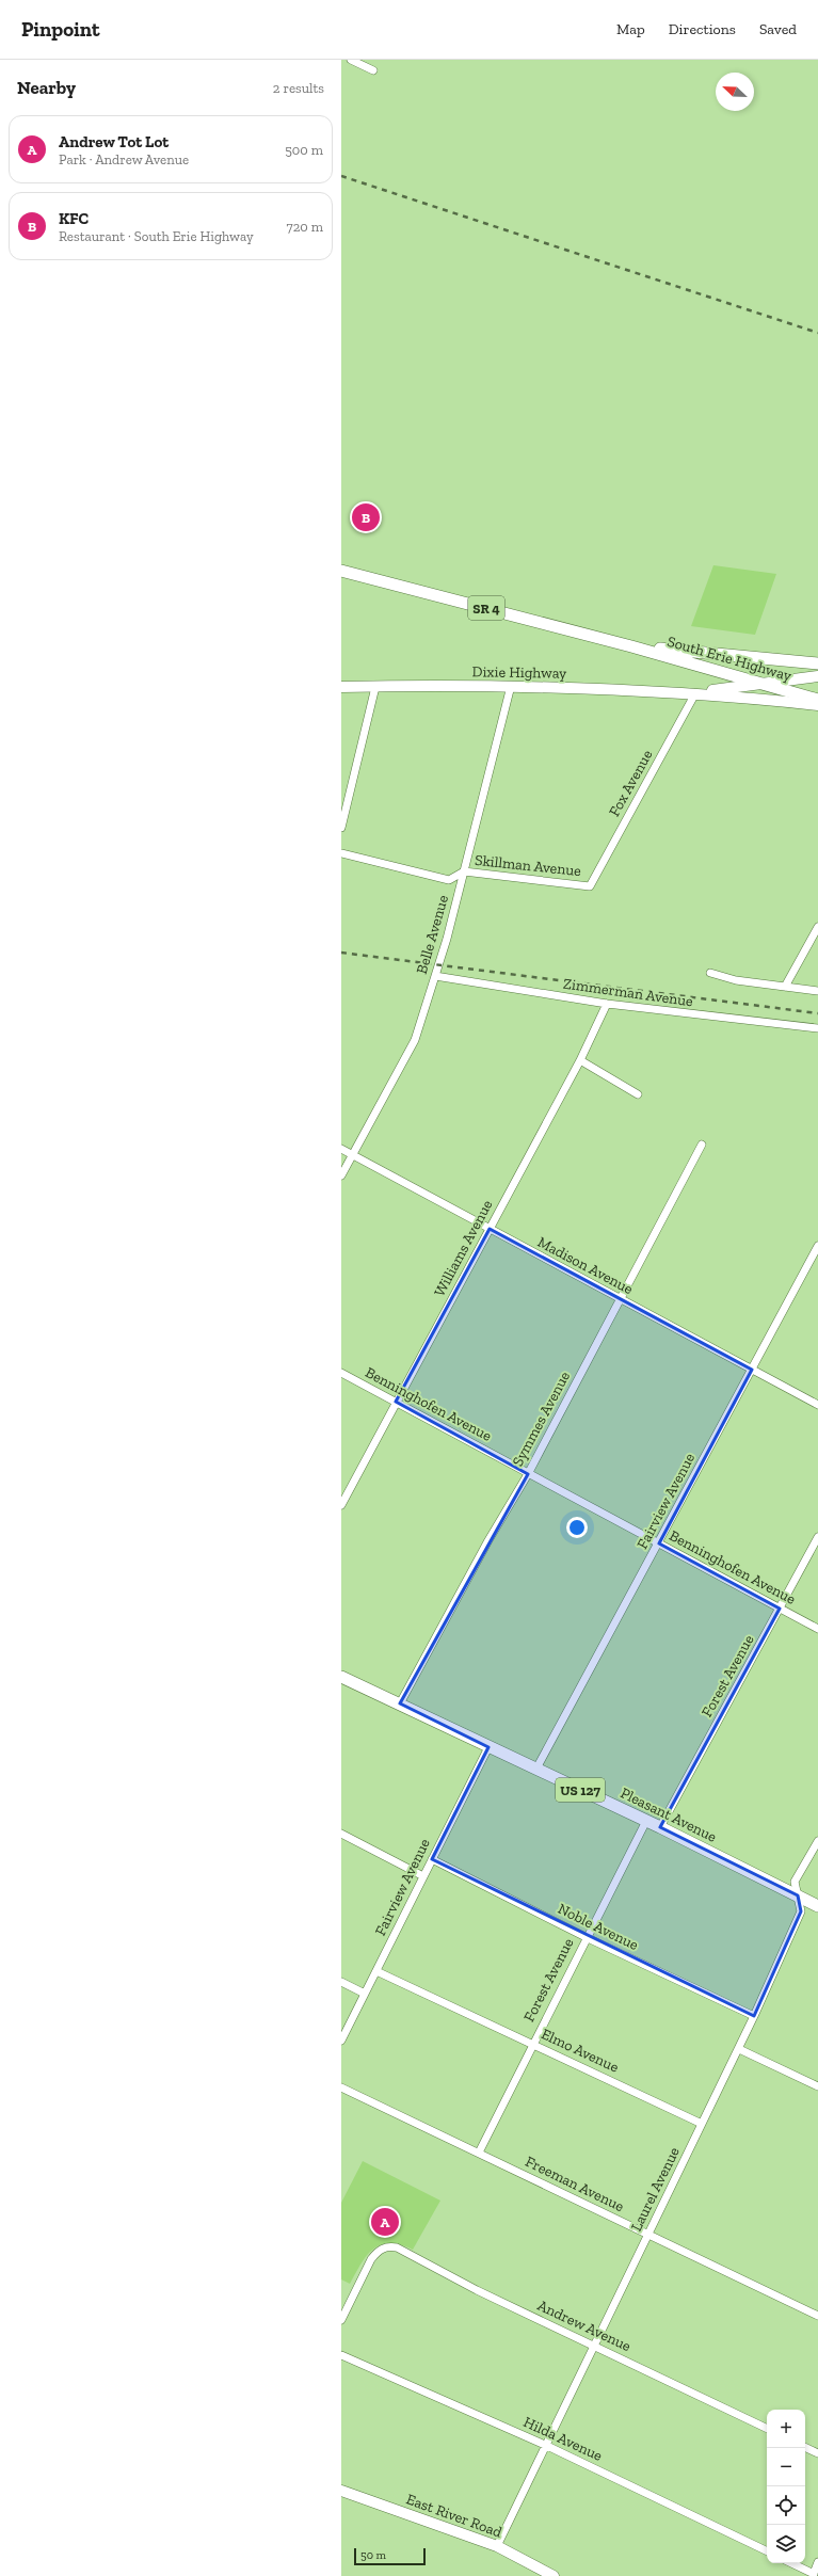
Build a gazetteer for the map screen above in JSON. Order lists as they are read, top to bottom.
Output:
{
  "streets": {
    "main road": [
      "SR 4",
      "South Erie Highway",
      "US 127",
      "Pleasant Avenue"
    ],
    "street": [
      "Dixie Highway",
      "Fox Avenue",
      "Skillman Avenue",
      "Belle Avenue",
      "Zimmerman Avenue",
      "Williams Avenue",
      "Madison Avenue",
      "Benninghofen Avenue",
      "Symmes Avenue",
      "Fairview Avenue",
      "Forest Avenue",
      "Noble Avenue",
      "Elmo Avenue",
      "Freeman Avenue",
      "Laurel Avenue",
      "Andrew Avenue",
      "Hilda Avenue",
      "East River Road"
    ]
  },
  "crossings": [
    ["South Erie Highway", "Dixie Highway"],
    ["Dixie Highway", "Fox Avenue"],
    ["Dixie Highway", "Belle Avenue"],
    ["Fox Avenue", "Skillman Avenue"],
    ["Skillman Avenue", "Belle Avenue"],
    ["Belle Avenue", "Zimmerman Avenue"],
    ["Belle Avenue", "Madison Avenue"],
    ["Zimmerman Avenue", "Williams Avenue"],
    ["Williams Avenue", "Madison Avenue"],
    ["Williams Avenue", "Benninghofen Avenue"],
    ["Madison Avenue", "Symmes Avenue"],
    ["Madison Avenue", "Fairview Avenue"],
    ["Benninghofen Avenue", "Symmes Avenue"],
    ["Benninghofen Avenue", "Fairview Avenue"],
    ["Benninghofen Avenue", "Forest Avenue"],
    ["Symmes Avenue", "Pleasant Avenue"],
    ["Fairview Avenue", "Pleasant Avenue"],
    ["Fairview Avenue", "Noble Avenue"],
    ["Fairview Avenue", "Elmo Avenue"],
    ["Forest Avenue", "Pleasant Avenue"],
    ["Forest Avenue", "Noble Avenue"],
    ["Forest Avenue", "Elmo Avenue"],
    ["Forest Avenue", "Freeman Avenue"],
    ["Pleasant Avenue", "Laurel Avenue"],
    ["Noble Avenue", "Laurel Avenue"],
    ["Elmo Avenue", "Laurel Avenue"],
    ["Freeman Avenue", "Laurel Avenue"],
    ["Laurel Avenue", "Andrew Avenue"],
    ["Laurel Avenue", "Hilda Avenue"],
    ["Laurel Avenue", "East River Road"]
  ],
  "scale_bar": "50 m",
  "north": "top left",
  "page": {
    "header": "Pinpoint",
    "nav": ["Map", "Directions", "Saved"],
    "heading": ["Nearby", "2 results"],
    "list": [
      {
        "mark": "A",
        "name": "Andrew Tot Lot",
        "note": "Park · Andrew Avenue",
        "value": "500 m"
      },
      {
        "mark": "B",
        "name": "KFC",
        "note": "Restaurant · South Erie Highway",
        "value": "720 m"
      }
    ],
    "pins": ["B", "A"],
    "map_buttons": ["+", "−"],
    "scale": "50 m"
  }
}
